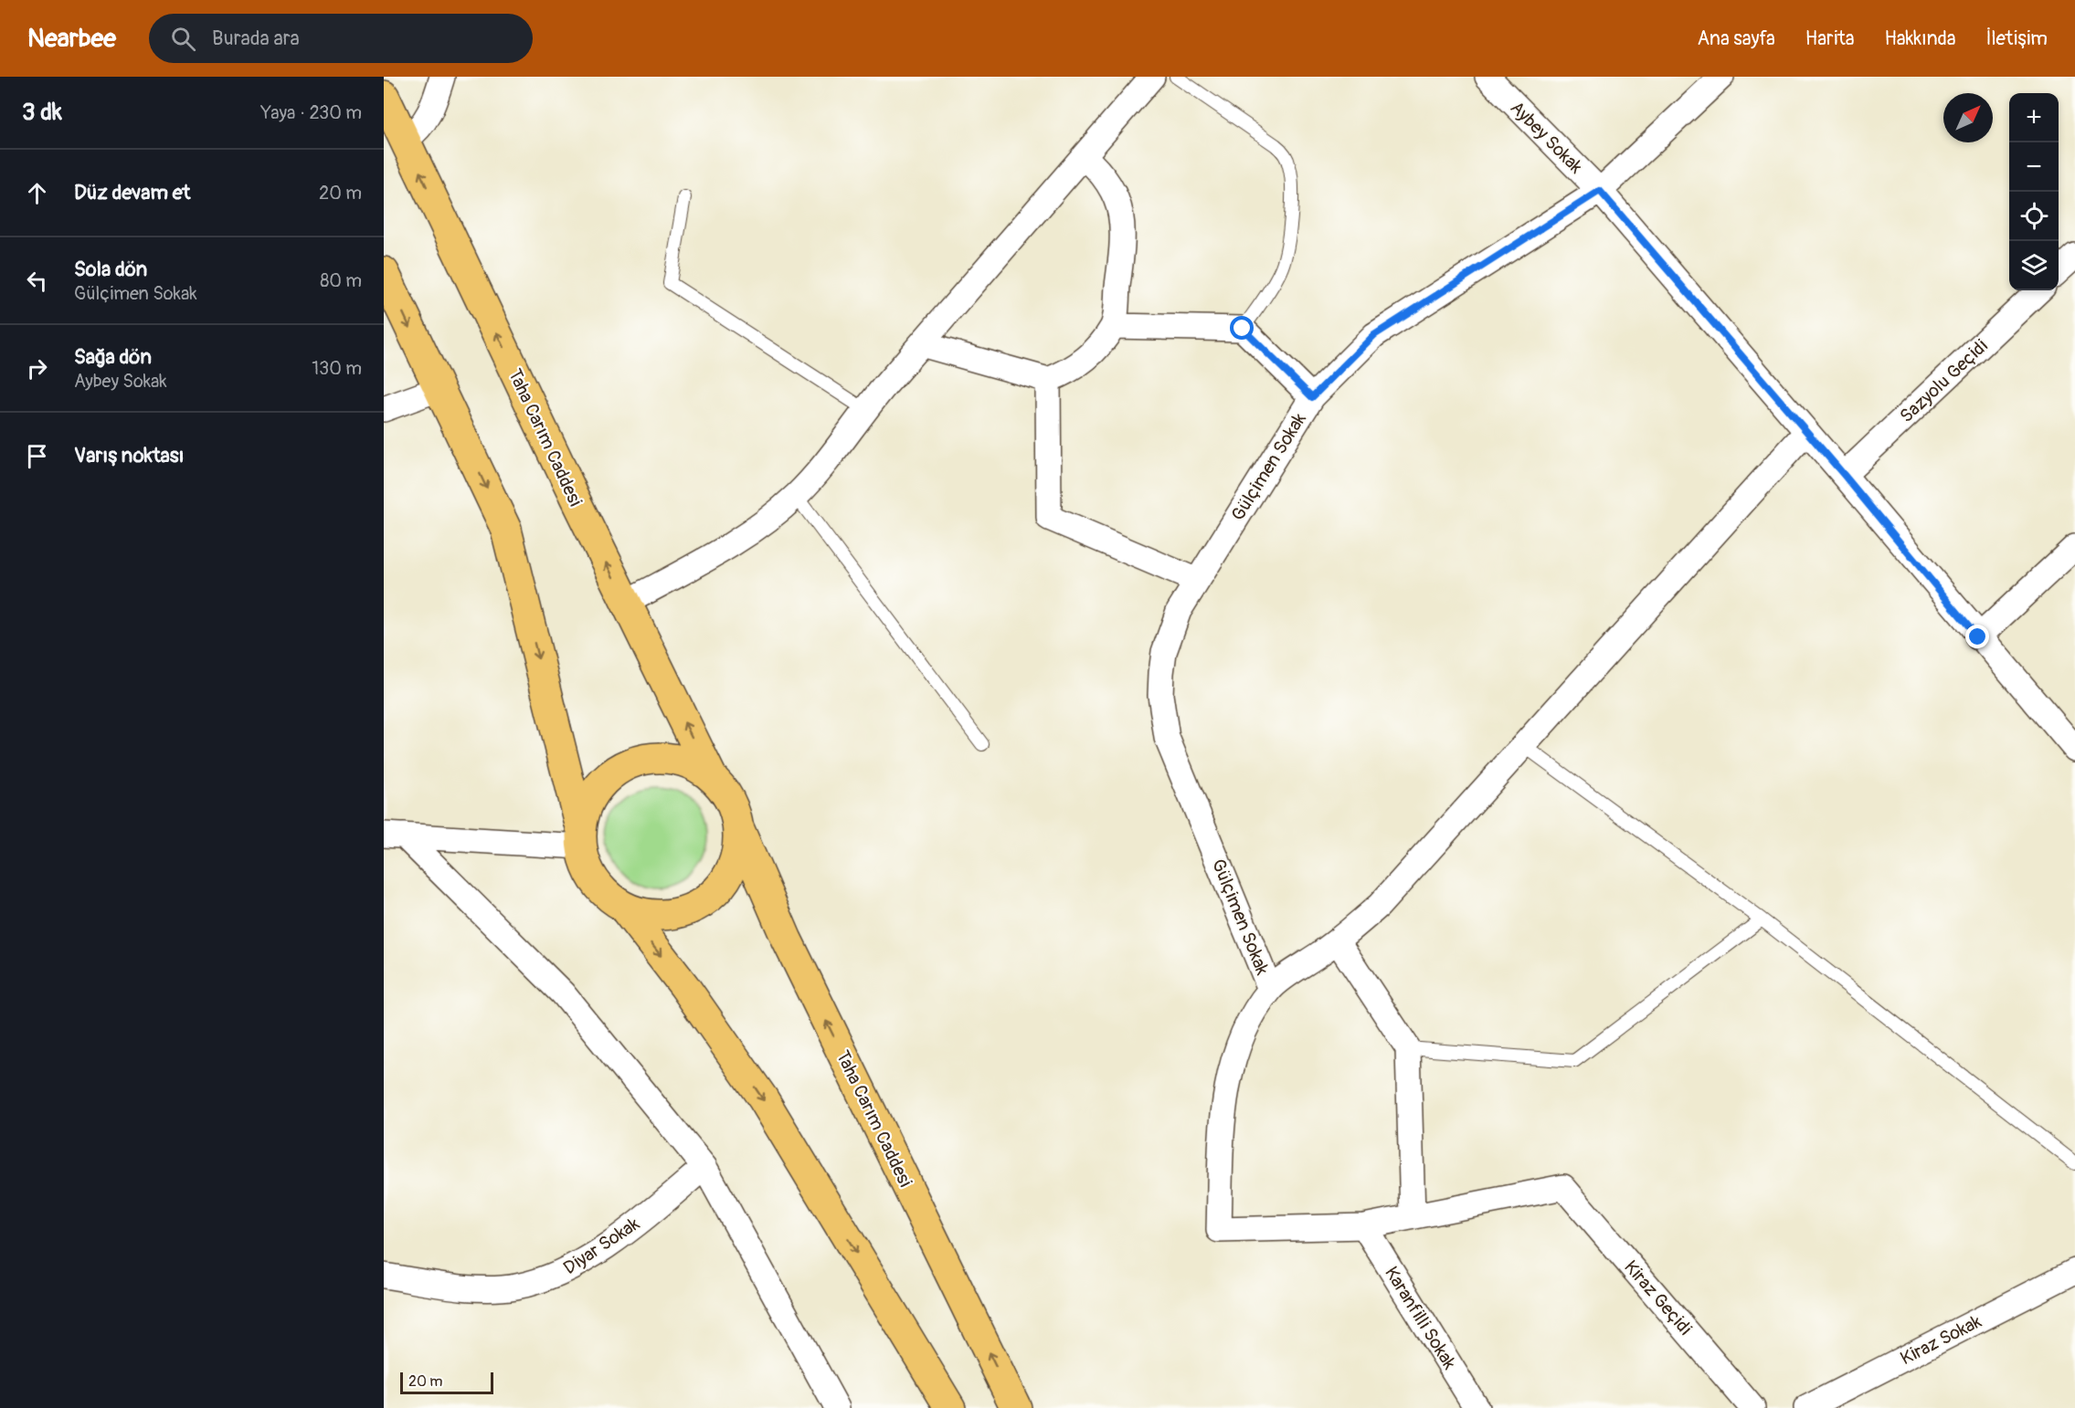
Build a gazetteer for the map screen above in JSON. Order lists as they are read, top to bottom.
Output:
{
  "streets": {
    "main road": ["Taha Carım Caddesi"],
    "street": [
      "Aybey Sokak",
      "Sazyolu Geçidi",
      "Gülçimen Sokak",
      "Diyar Sokak",
      "Kiraz Geçidi",
      "Karanfilli Sokak",
      "Kiraz Sokak"
    ]
  },
  "crossings": [
    ["Aybey Sokak", "Sazyolu Geçidi"],
    ["Aybey Sokak", "Gülçimen Sokak"]
  ],
  "scale_bar": "20 m",
  "north": "top right",
  "page": {
    "header": "Nearbee",
    "search": "Burada ara",
    "nav": [
      "Ana sayfa",
      "Harita",
      "Hakkında",
      "İletişim"
    ],
    "heading": ["3 dk", "Yaya · 230 m"],
    "map_buttons": ["+", "−"],
    "list": [
      ["Düz devam et", "20 m"],
      ["Sola dön", "Gülçimen Sokak", "80 m"],
      ["Sağa dön", "Aybey Sokak", "130 m"],
      "Varış noktası"
    ],
    "scale": "20 m"
  }
}
